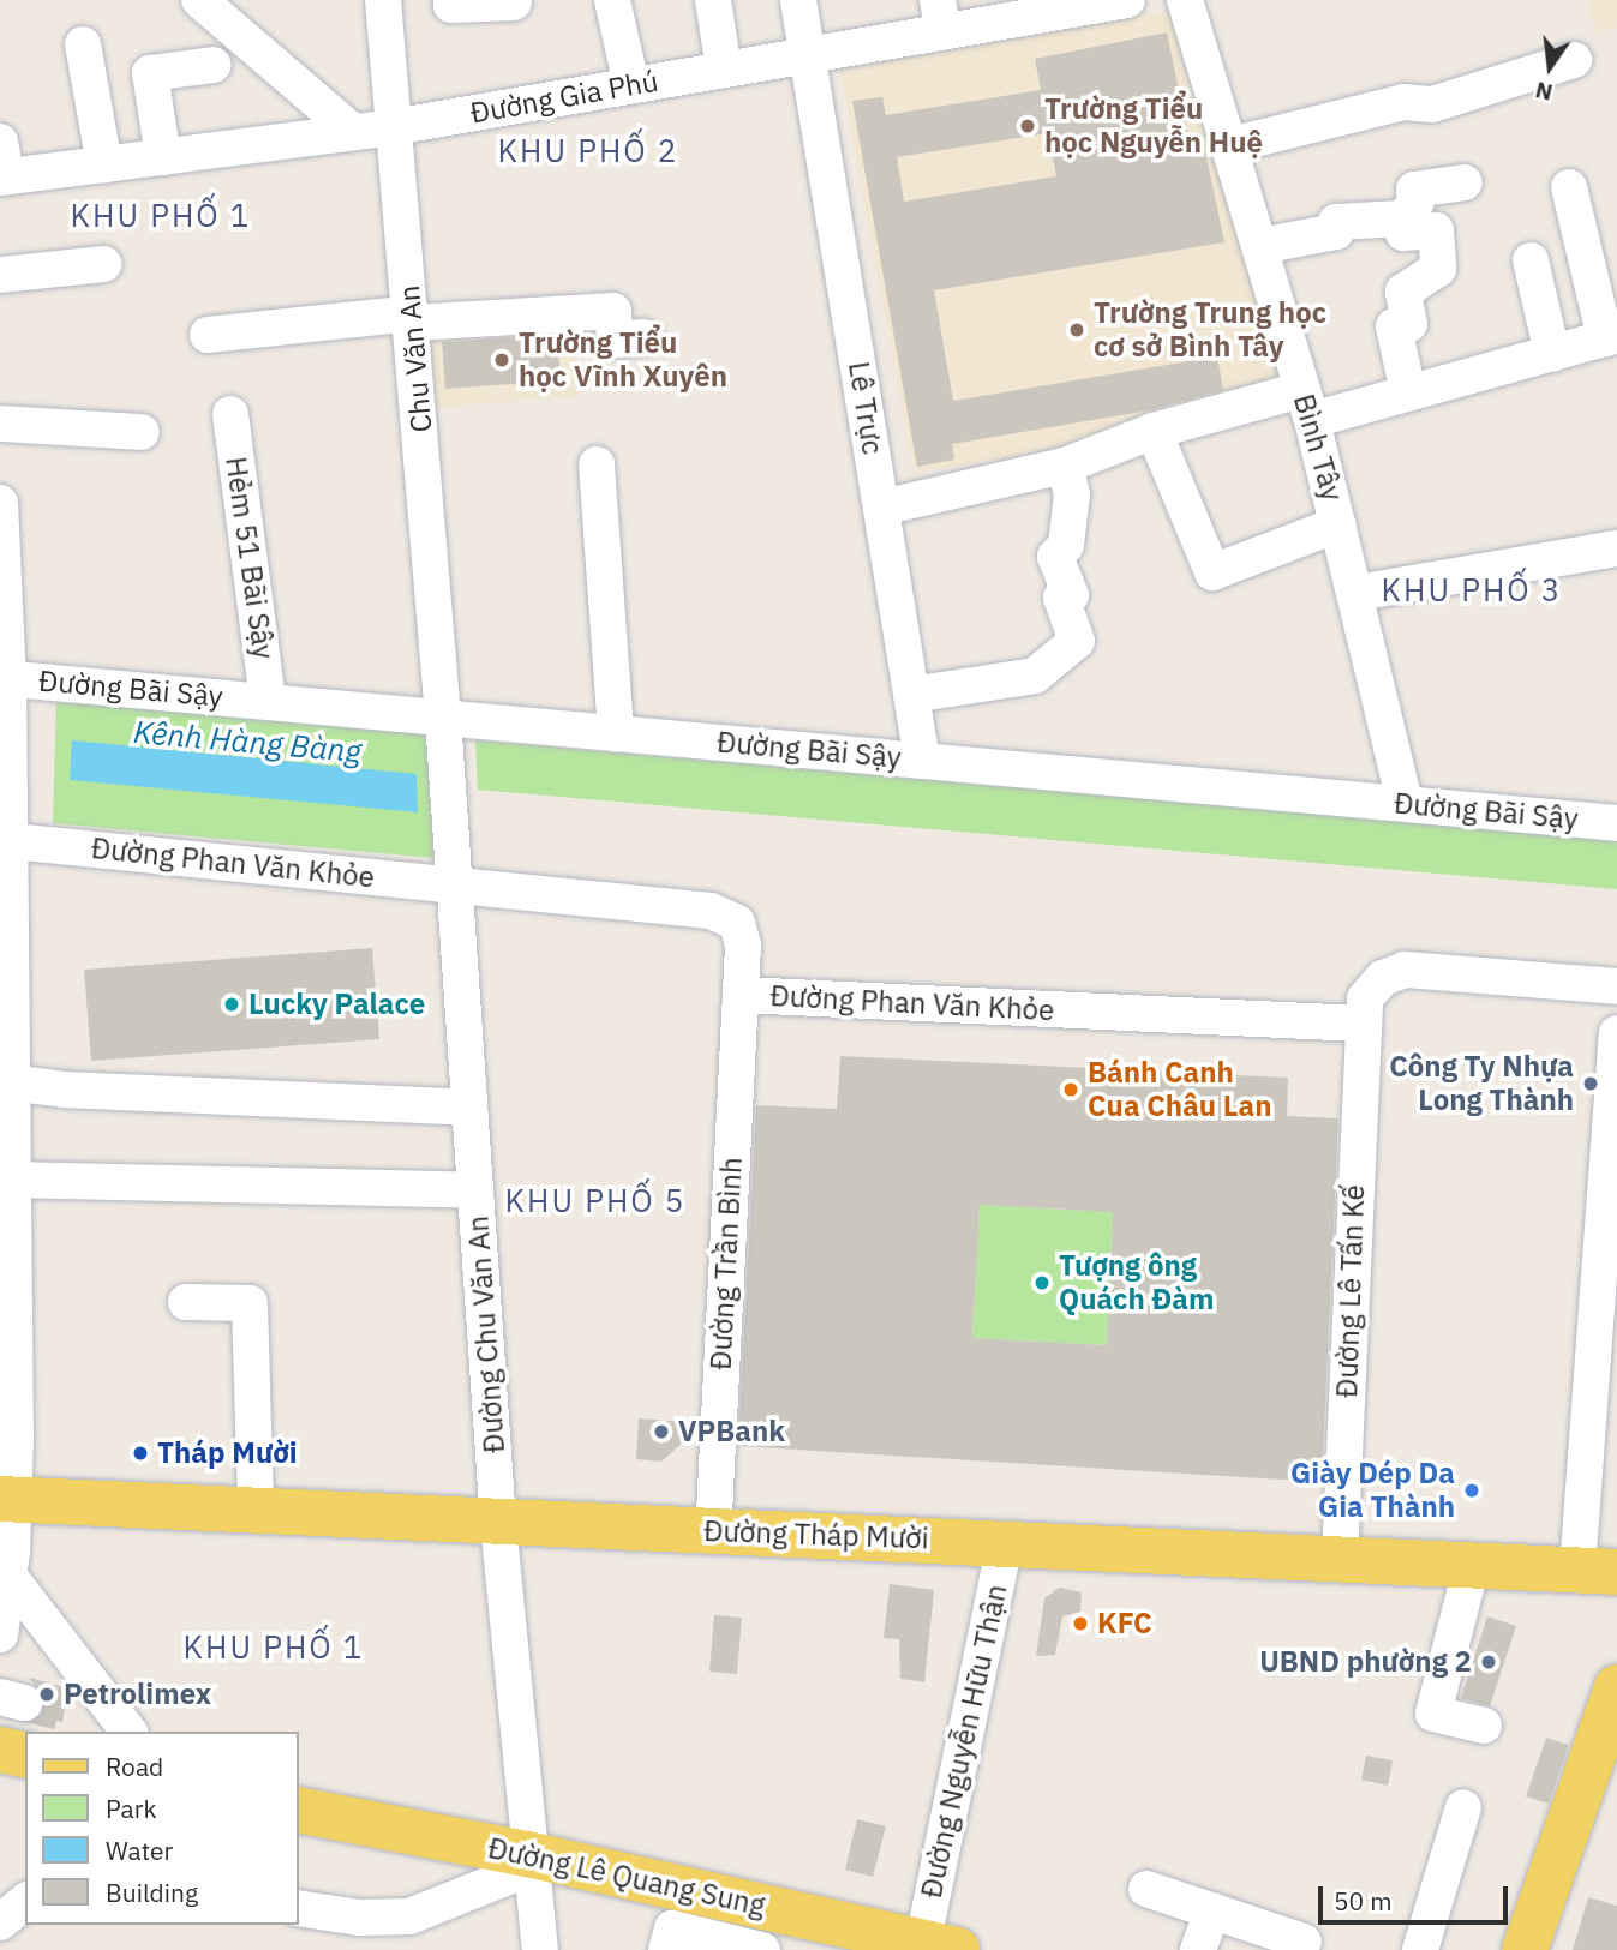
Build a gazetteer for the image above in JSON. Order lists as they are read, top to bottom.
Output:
{
  "streets": {
    "main road": ["Đường Tháp Mười", "Đường Lê Quang Sung"],
    "street": [
      "Đường Gia Phú",
      "Chu Văn An",
      "Lê Trực",
      "Bình Tây",
      "Hẻm 51 Bãi Sậy",
      "Đường Bãi Sậy",
      "Đường Phan Văn Khỏe",
      "Đường Trần Bình",
      "Đường Lê Tấn Kế",
      "Đường Chu Văn An",
      "Đường Nguyễn Hữu Thận"
    ]
  },
  "crossings": [
    ["Đường Gia Phú", "Chu Văn An"],
    ["Đường Gia Phú", "Lê Trực"],
    ["Chu Văn An", "Đường Bãi Sậy"],
    ["Chu Văn An", "Đường Chu Văn An"],
    ["Lê Trực", "Đường Bãi Sậy"],
    ["Bình Tây", "Đường Bãi Sậy"],
    ["Hẻm 51 Bãi Sậy", "Đường Bãi Sậy"],
    ["Đường Bãi Sậy", "Đường Chu Văn An"],
    ["Đường Phan Văn Khỏe", "Đường Trần Bình"],
    ["Đường Phan Văn Khỏe", "Đường Lê Tấn Kế"],
    ["Đường Phan Văn Khỏe", "Đường Chu Văn An"],
    ["Đường Trần Bình", "Đường Tháp Mười"],
    ["Đường Lê Tấn Kế", "Đường Tháp Mười"],
    ["Đường Chu Văn An", "Đường Tháp Mười"],
    ["Đường Chu Văn An", "Đường Lê Quang Sung"],
    ["Đường Tháp Mười", "Đường Nguyễn Hữu Thận"],
    ["Đường Nguyễn Hữu Thận", "Đường Lê Quang Sung"]
  ],
  "districts": [
    "KHU PHỐ 2",
    "KHU PHỐ 1",
    "KHU PHỐ 3",
    "KHU PHỐ 5",
    "KHU PHỐ 1"
  ],
  "water": ["Kênh Hàng Bàng"],
  "places": [
    "Trường Tiểu học Nguyễn Huệ",
    "Trường Trung học cơ sở Bình Tây",
    "Trường Tiểu học Vĩnh Xuyên",
    "Lucky Palace",
    "Công Ty Nhựa Long Thành",
    "Bánh Canh Cua Châu Lan",
    "Tượng ông Quách Đàm",
    "VPBank",
    "Tháp Mười",
    "Giày Dép Da Gia Thành",
    "KFC",
    "UBND phường 2",
    "Petrolimex"
  ],
  "legend": [
    "Road",
    "Park",
    "Water",
    "Building"
  ],
  "scale_bar": "50 m",
  "north": "bottom"
}
